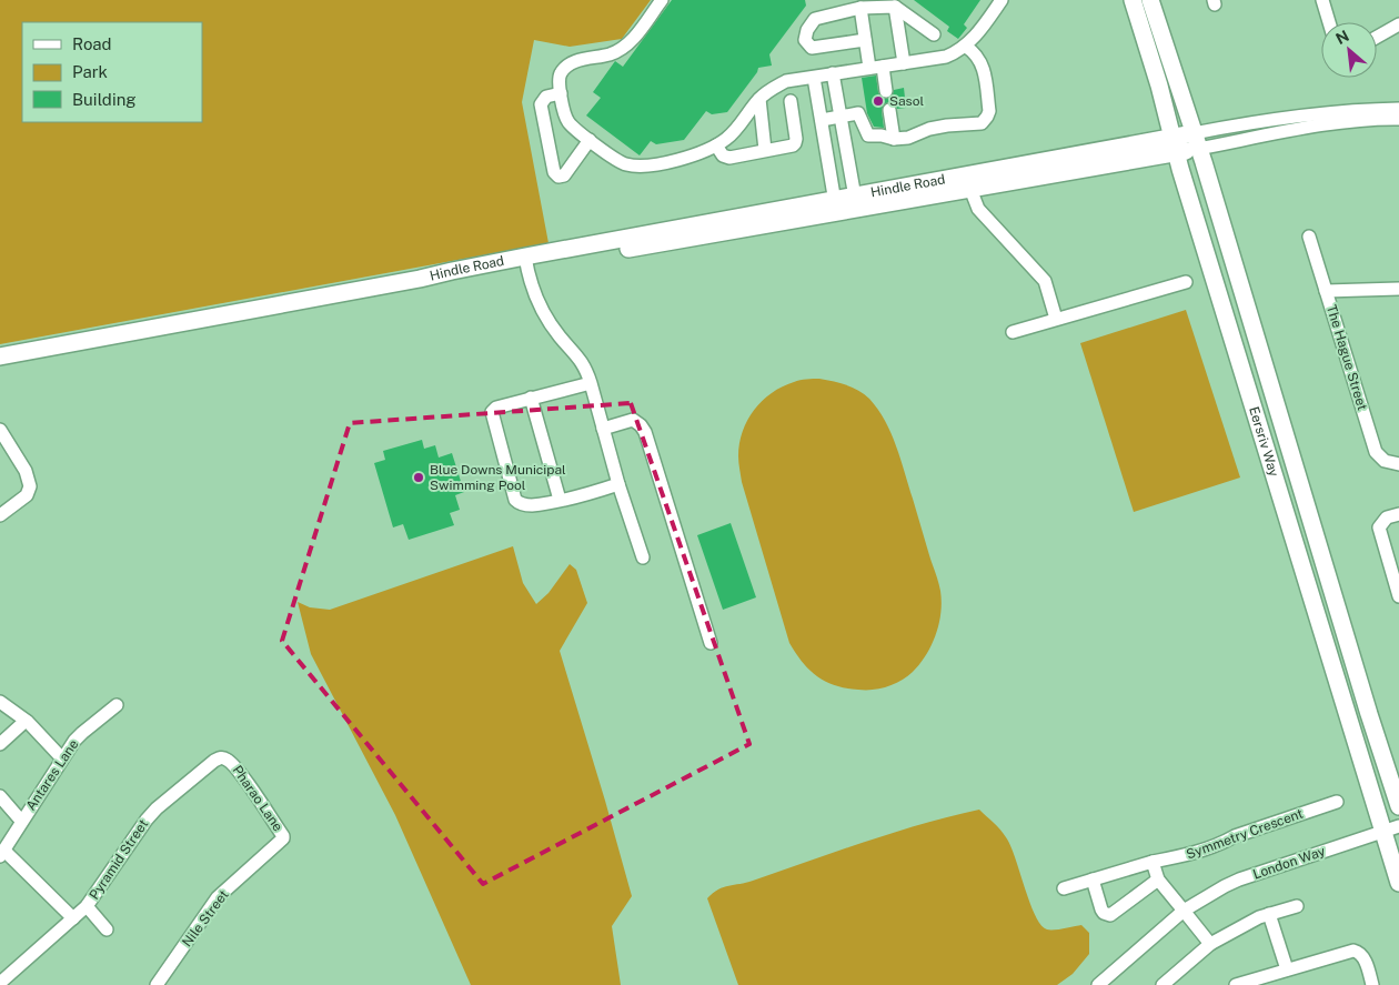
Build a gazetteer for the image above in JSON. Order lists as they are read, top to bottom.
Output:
{
  "streets": {
    "main road": ["Hindle Road", "Eersriv Way"],
    "street": [
      "The Hague Street",
      "Antares Lane",
      "Pharao Lane",
      "Symmetry Crescent",
      "Pyramid Street",
      "London Way",
      "Nile Street"
    ]
  },
  "crossings": [
    ["Hindle Road", "Eersriv Way"],
    ["Eersriv Way", "London Way"],
    ["Pharao Lane", "Pyramid Street"],
    ["Pharao Lane", "Nile Street"]
  ],
  "places": ["Sasol", "Blue Downs Municipal Swimming Pool"],
  "legend": ["Road", "Park", "Building"],
  "north": "top left"
}
